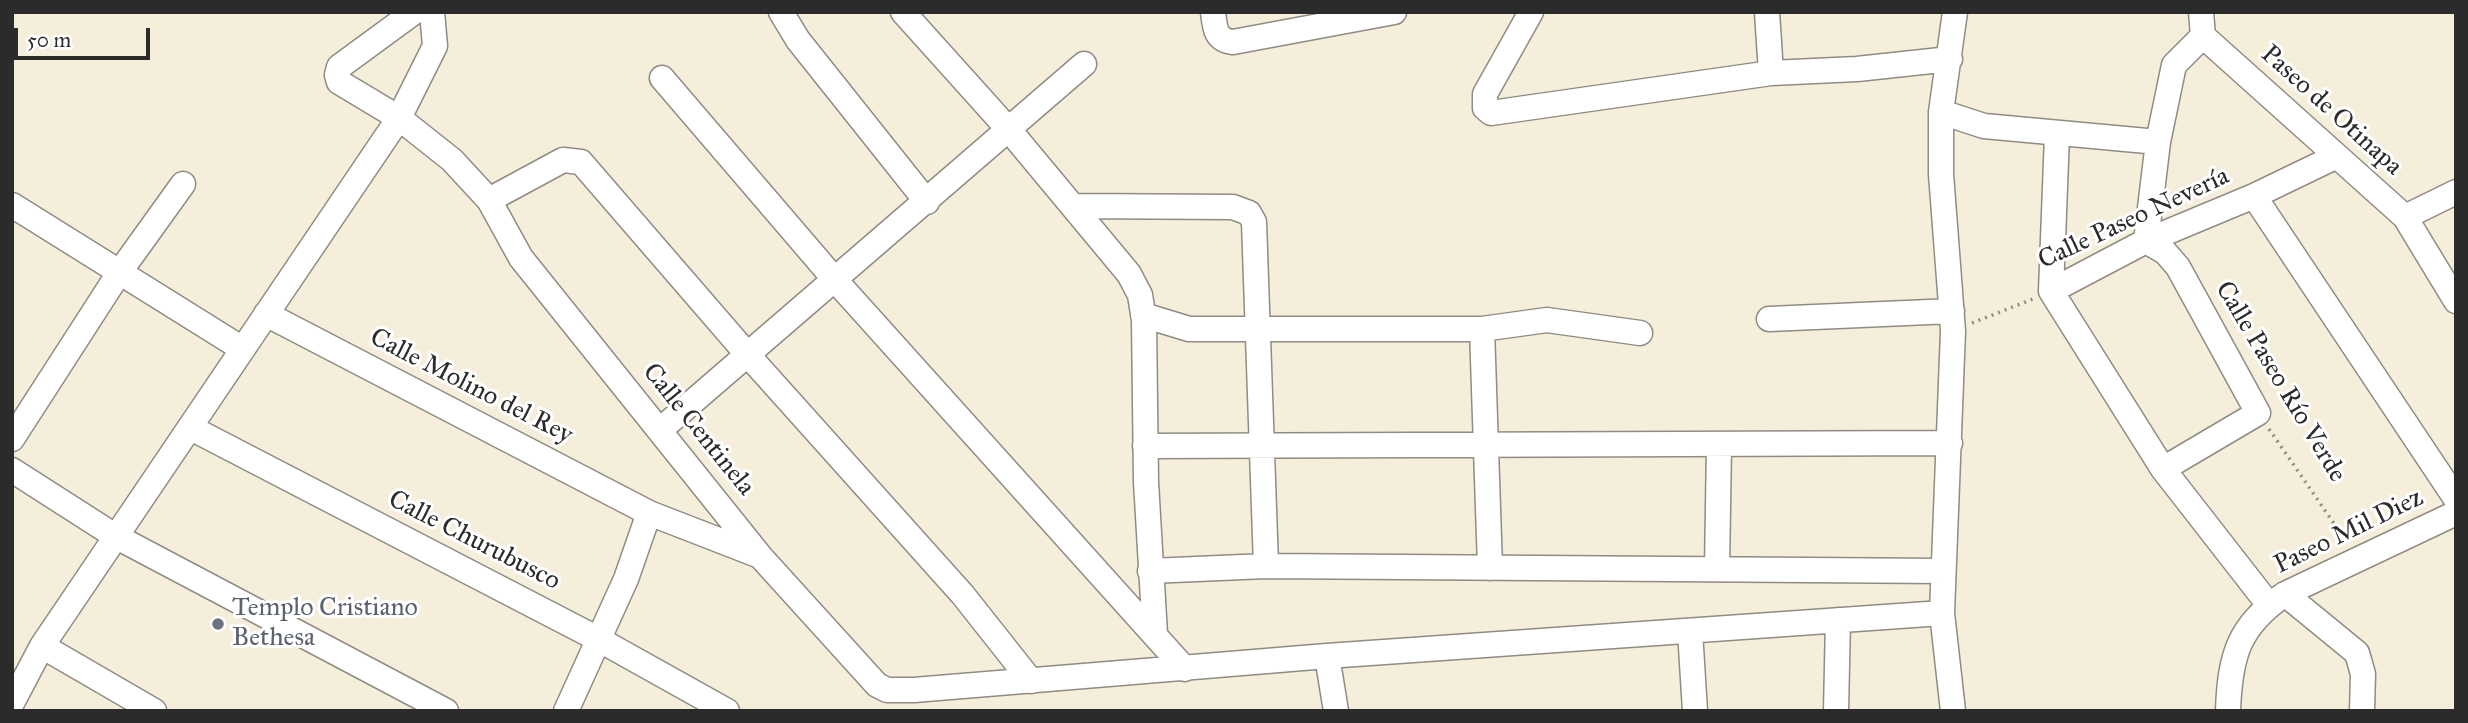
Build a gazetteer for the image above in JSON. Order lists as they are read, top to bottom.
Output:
{
  "streets": {
    "street": [
      "Paseo de Otinapa",
      "Calle Paseo Nevería",
      "Calle Paseo Río Verde",
      "Calle Molino del Rey",
      "Calle Centinela",
      "Paseo Mil Diez",
      "Calle Churubusco"
    ]
  },
  "crossings": [
    ["Paseo de Otinapa", "Calle Paseo Nevería"],
    ["Calle Paseo Nevería", "Calle Paseo Río Verde"],
    ["Calle Paseo Río Verde", "Paseo Mil Diez"],
    ["Calle Molino del Rey", "Calle Centinela"]
  ],
  "places": ["Templo Cristiano Bethesa"],
  "scale_bar": "50 m"
}
